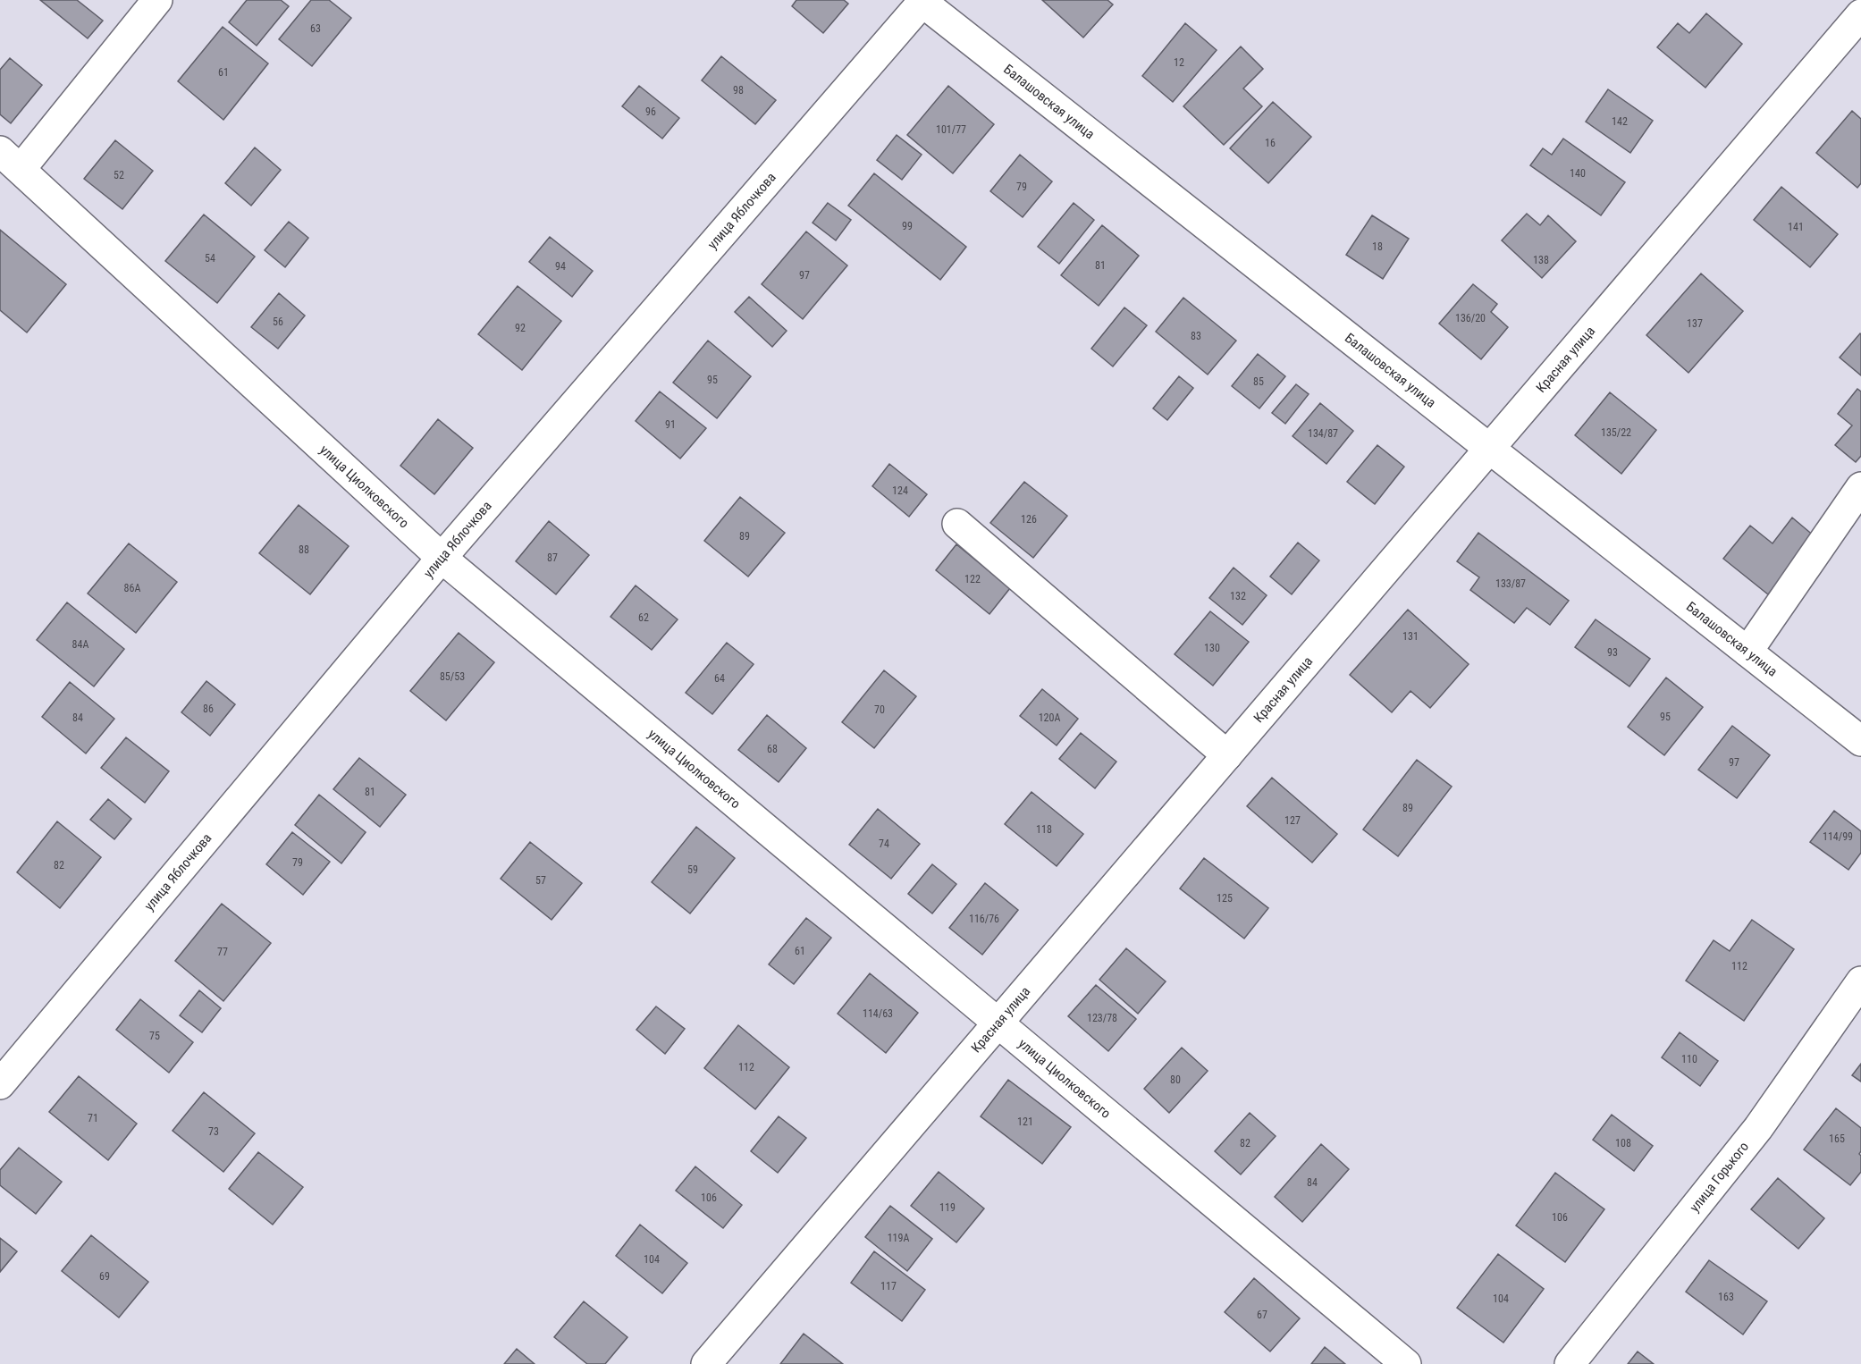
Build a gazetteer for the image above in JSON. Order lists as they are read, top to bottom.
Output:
{
  "streets": {
    "street": [
      "Балашовская улица",
      "улица Яблочкова",
      "Красная улица",
      "улица Циолковского",
      "улица Горького"
    ]
  },
  "crossings": [
    ["Балашовская улица", "улица Яблочкова"],
    ["Балашовская улица", "Красная улица"],
    ["улица Яблочкова", "улица Циолковского"],
    ["Красная улица", "улица Циолковского"]
  ],
  "house_numbers": [
    "63",
    "12",
    "61",
    "98",
    "96",
    "142",
    "101/77",
    "16",
    "140",
    "52",
    "79",
    "99",
    "141",
    "18",
    "54",
    "138",
    "81",
    "94",
    "97",
    "136/20",
    "56",
    "137",
    "92",
    "83",
    "95",
    "85",
    "91",
    "135/22",
    "134/87",
    "124",
    "126",
    "89",
    "88",
    "87",
    "122",
    "133/87",
    "86А",
    "132",
    "62",
    "131",
    "84А",
    "130",
    "93",
    "85/53",
    "64",
    "86",
    "70",
    "95",
    "84",
    "120А",
    "68",
    "97",
    "81",
    "89",
    "127",
    "118",
    "114/99",
    "74",
    "79",
    "82",
    "59",
    "57",
    "125",
    "116/76",
    "61",
    "77",
    "112",
    "114/63",
    "123/78",
    "75",
    "110",
    "112",
    "80",
    "71",
    "121",
    "73",
    "165",
    "82",
    "108",
    "84",
    "106",
    "119",
    "106",
    "119А",
    "104",
    "69",
    "117",
    "163",
    "104",
    "67"
  ]
}
